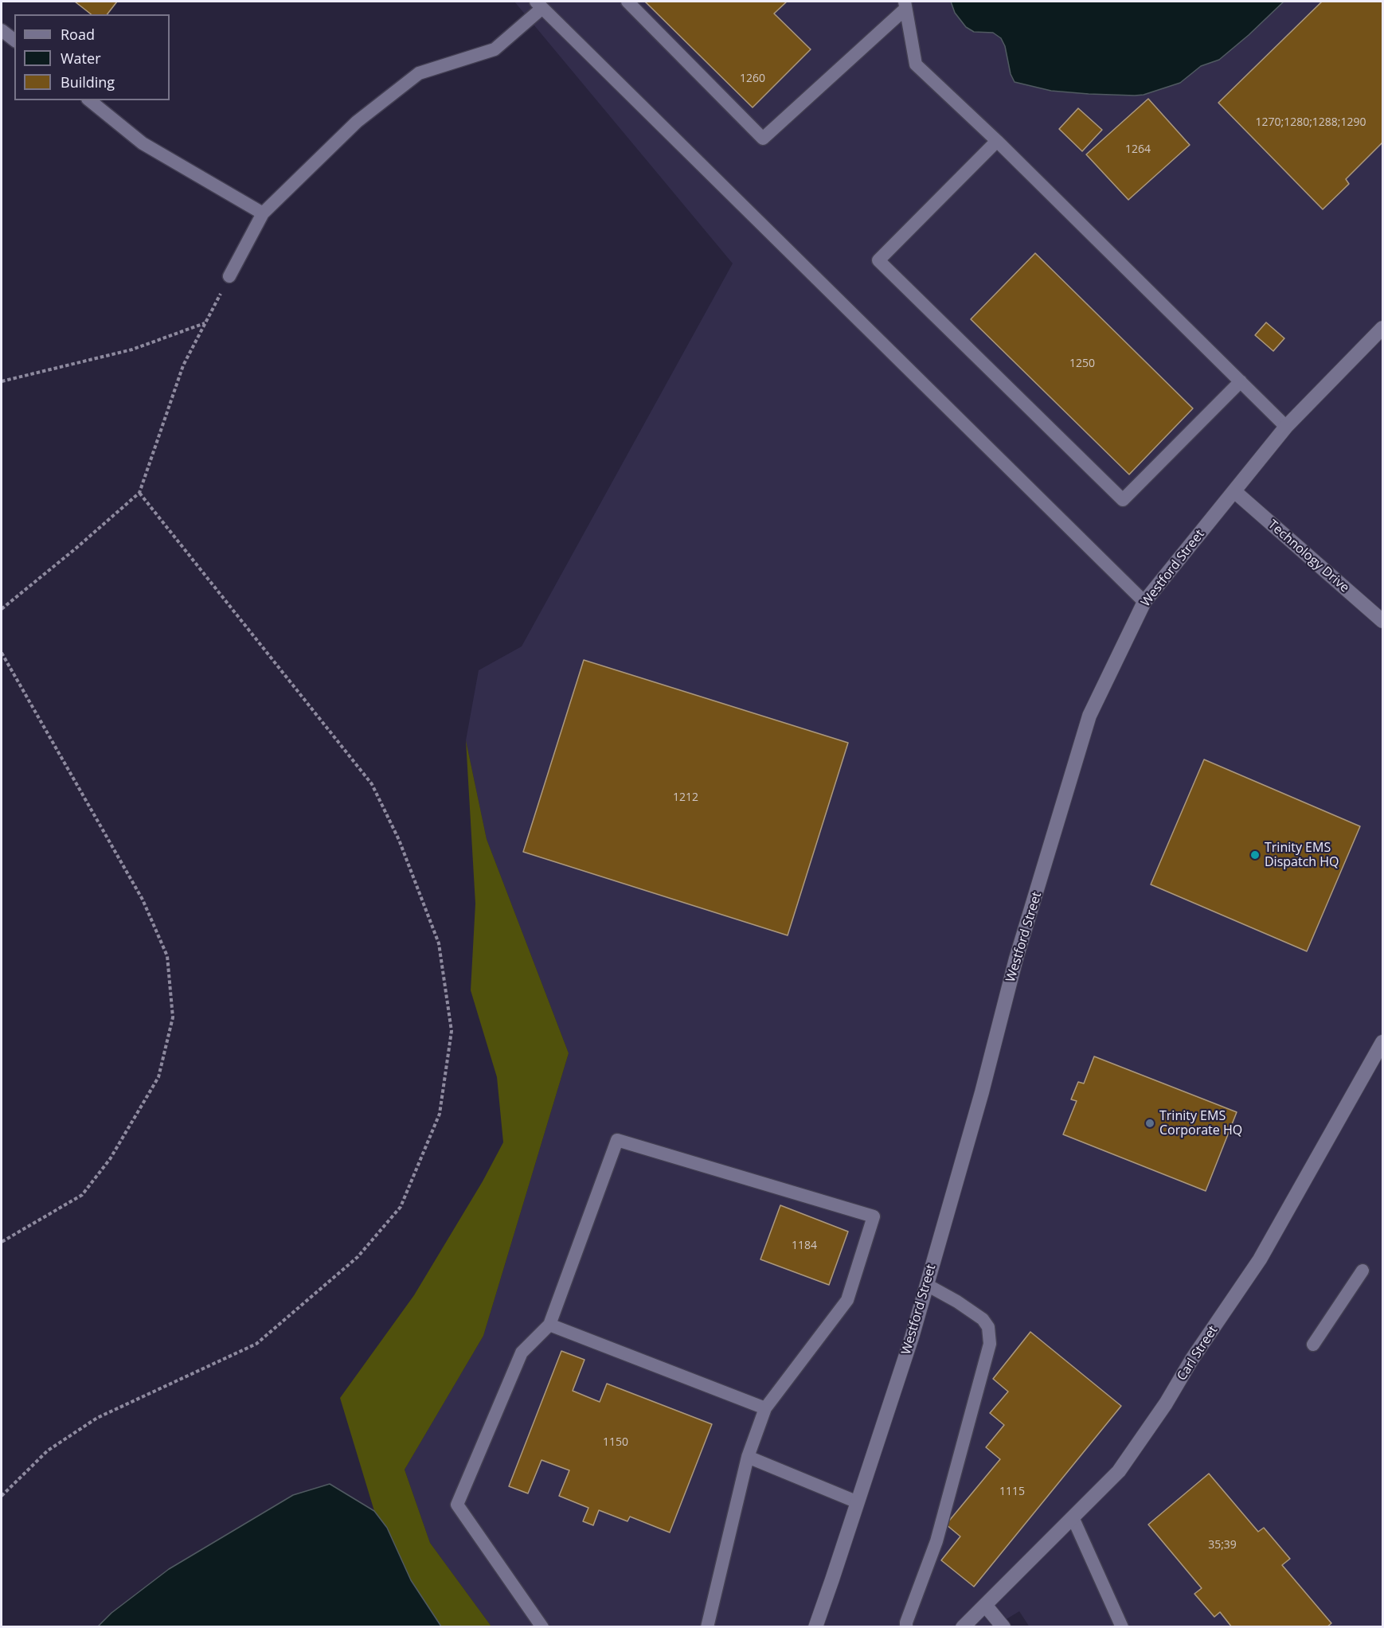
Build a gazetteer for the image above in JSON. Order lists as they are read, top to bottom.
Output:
{
  "streets": {
    "main road": ["Technology Drive", "Westford Street", "Carl Street"]
  },
  "crossings": [
    ["Technology Drive", "Westford Street"]
  ],
  "places": ["Trinity EMS Dispatch HQ", "Trinity EMS Corporate HQ"],
  "house_numbers": [
    "1260",
    "1270;1280;1288;1290",
    "1264",
    "1250",
    "1212",
    "1184",
    "1150",
    "1115",
    "35;39"
  ],
  "legend": ["Road", "Water", "Building"]
}
